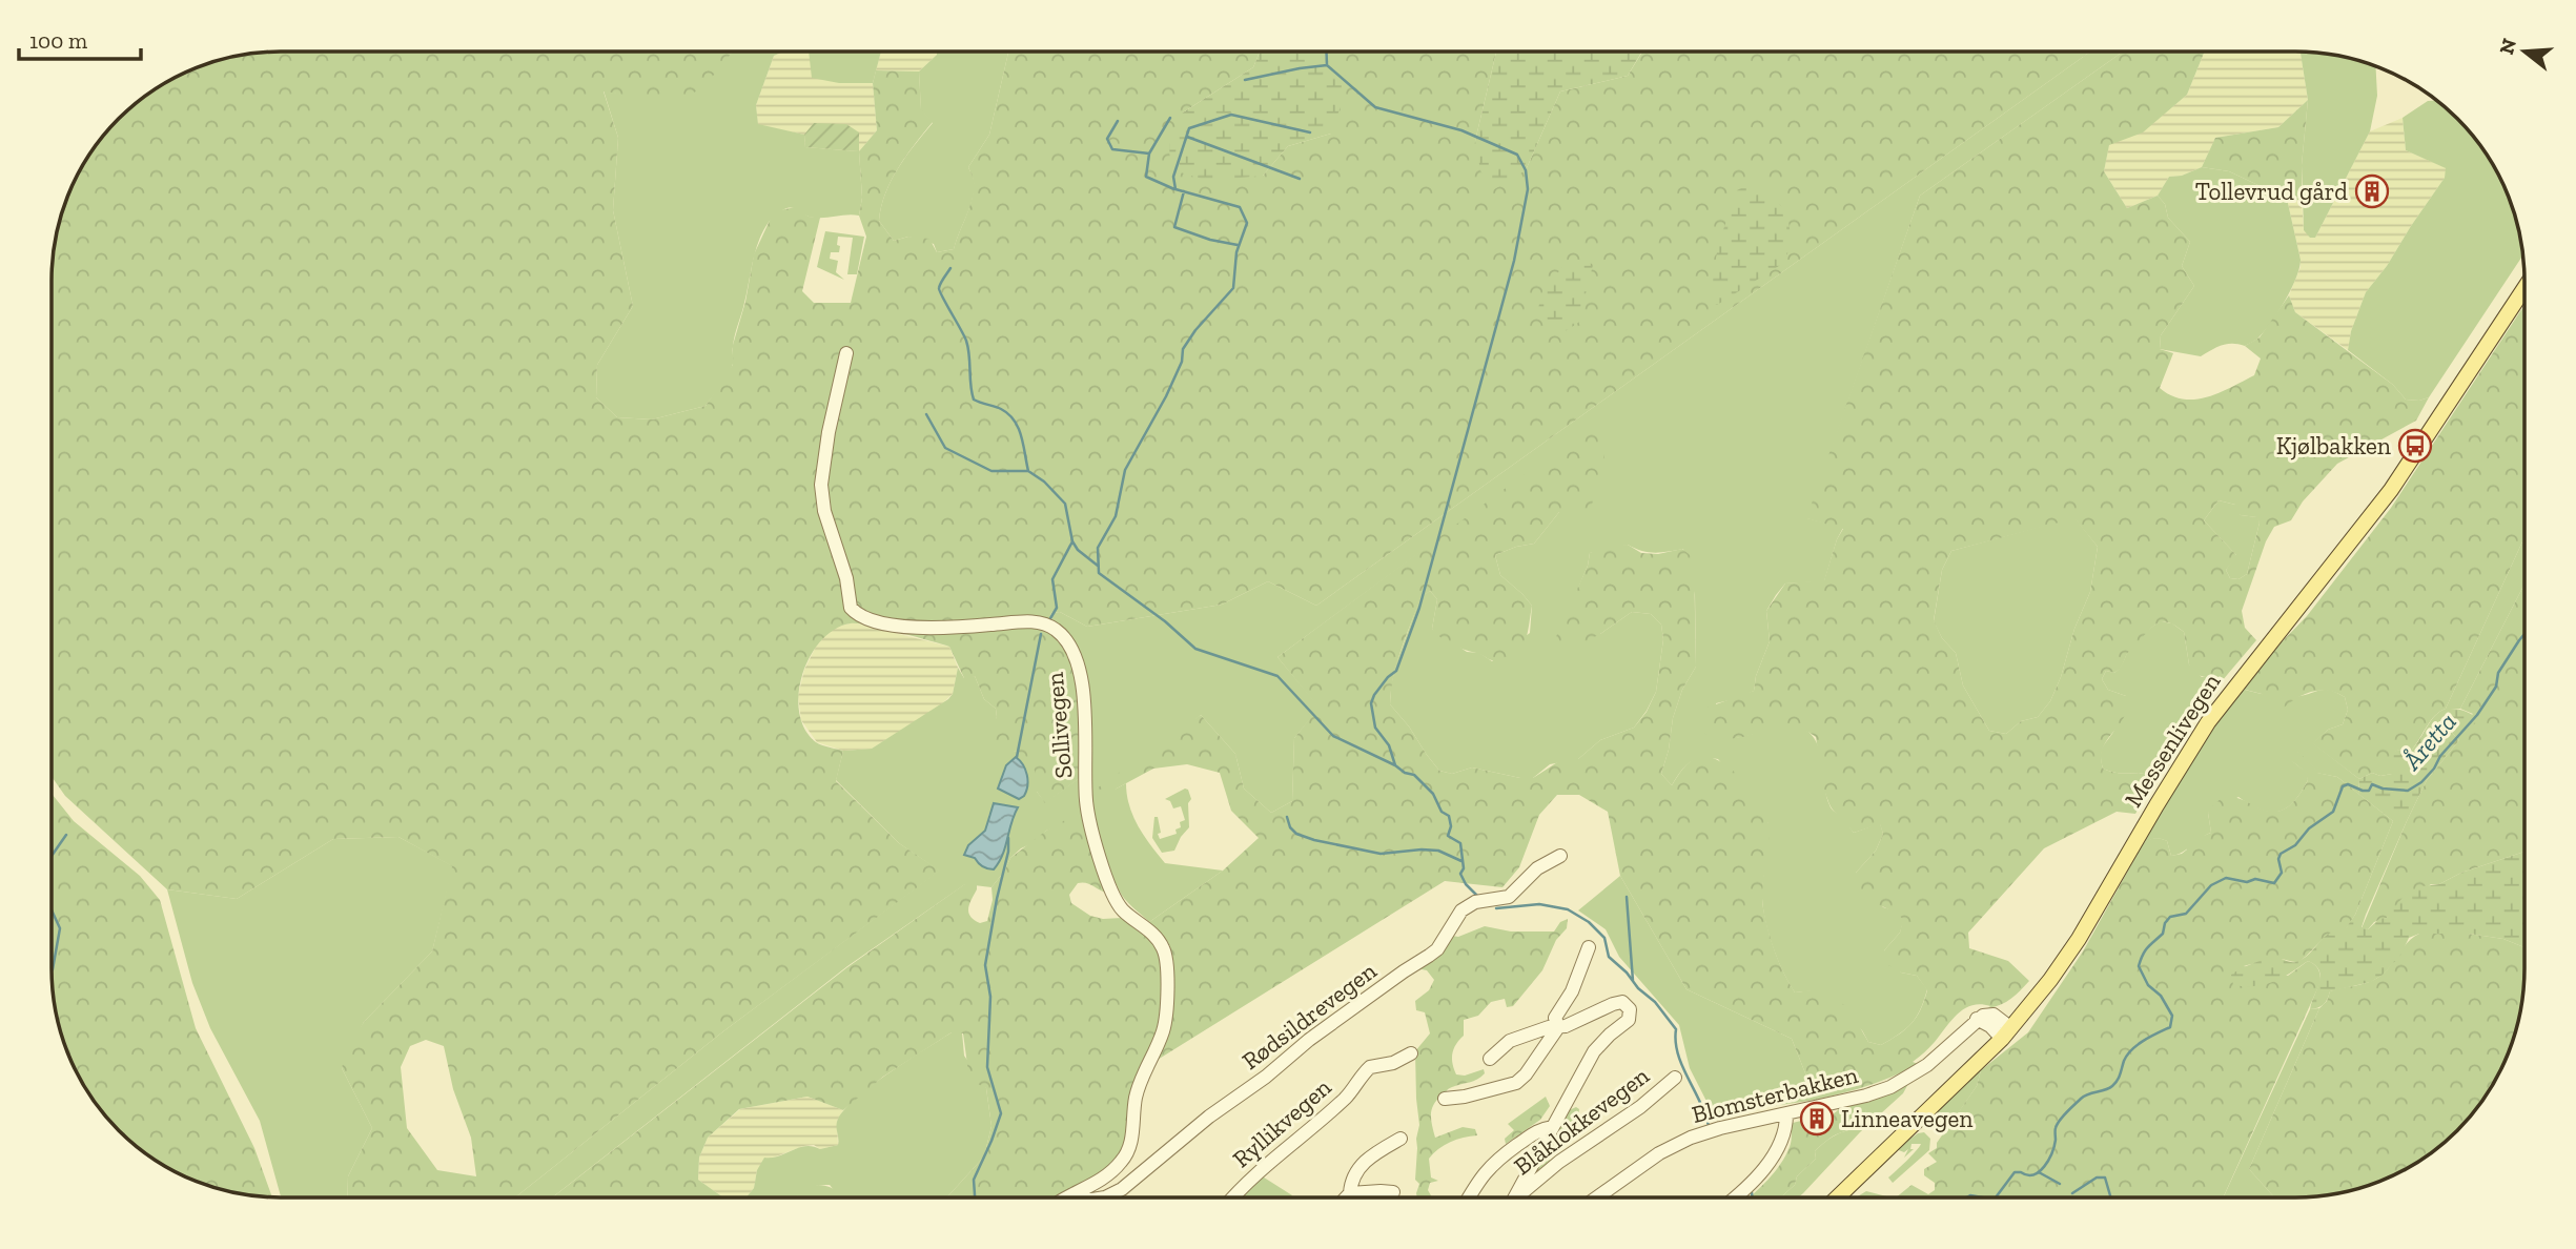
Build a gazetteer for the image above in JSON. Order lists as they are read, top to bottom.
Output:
{
  "streets": {
    "main road": ["Messenlivegen"],
    "street": [
      "Sollivegen",
      "Rødsildrevegen",
      "Blomsterbakken",
      "Blåklokkevegen",
      "Ryllikvegen"
    ]
  },
  "crossings": [
    ["Sollivegen", "Rødsildrevegen"],
    ["Messenlivegen", "Blomsterbakken"]
  ],
  "water": ["Åretta"],
  "places": {
    "building": ["Tollevrud gård", "Linneavegen"],
    "bus stop": ["Kjølbakken"]
  },
  "scale_bar": "100 m",
  "north": "left"
}
